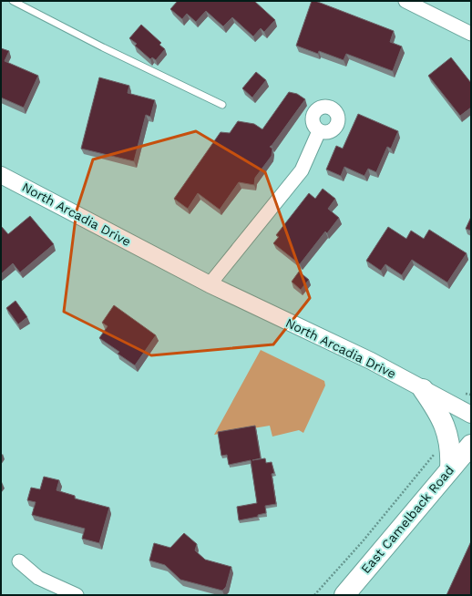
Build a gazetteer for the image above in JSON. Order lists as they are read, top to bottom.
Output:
{
  "streets": {
    "main road": ["East Camelback Road"],
    "street": ["North Arcadia Drive"]
  }
}
